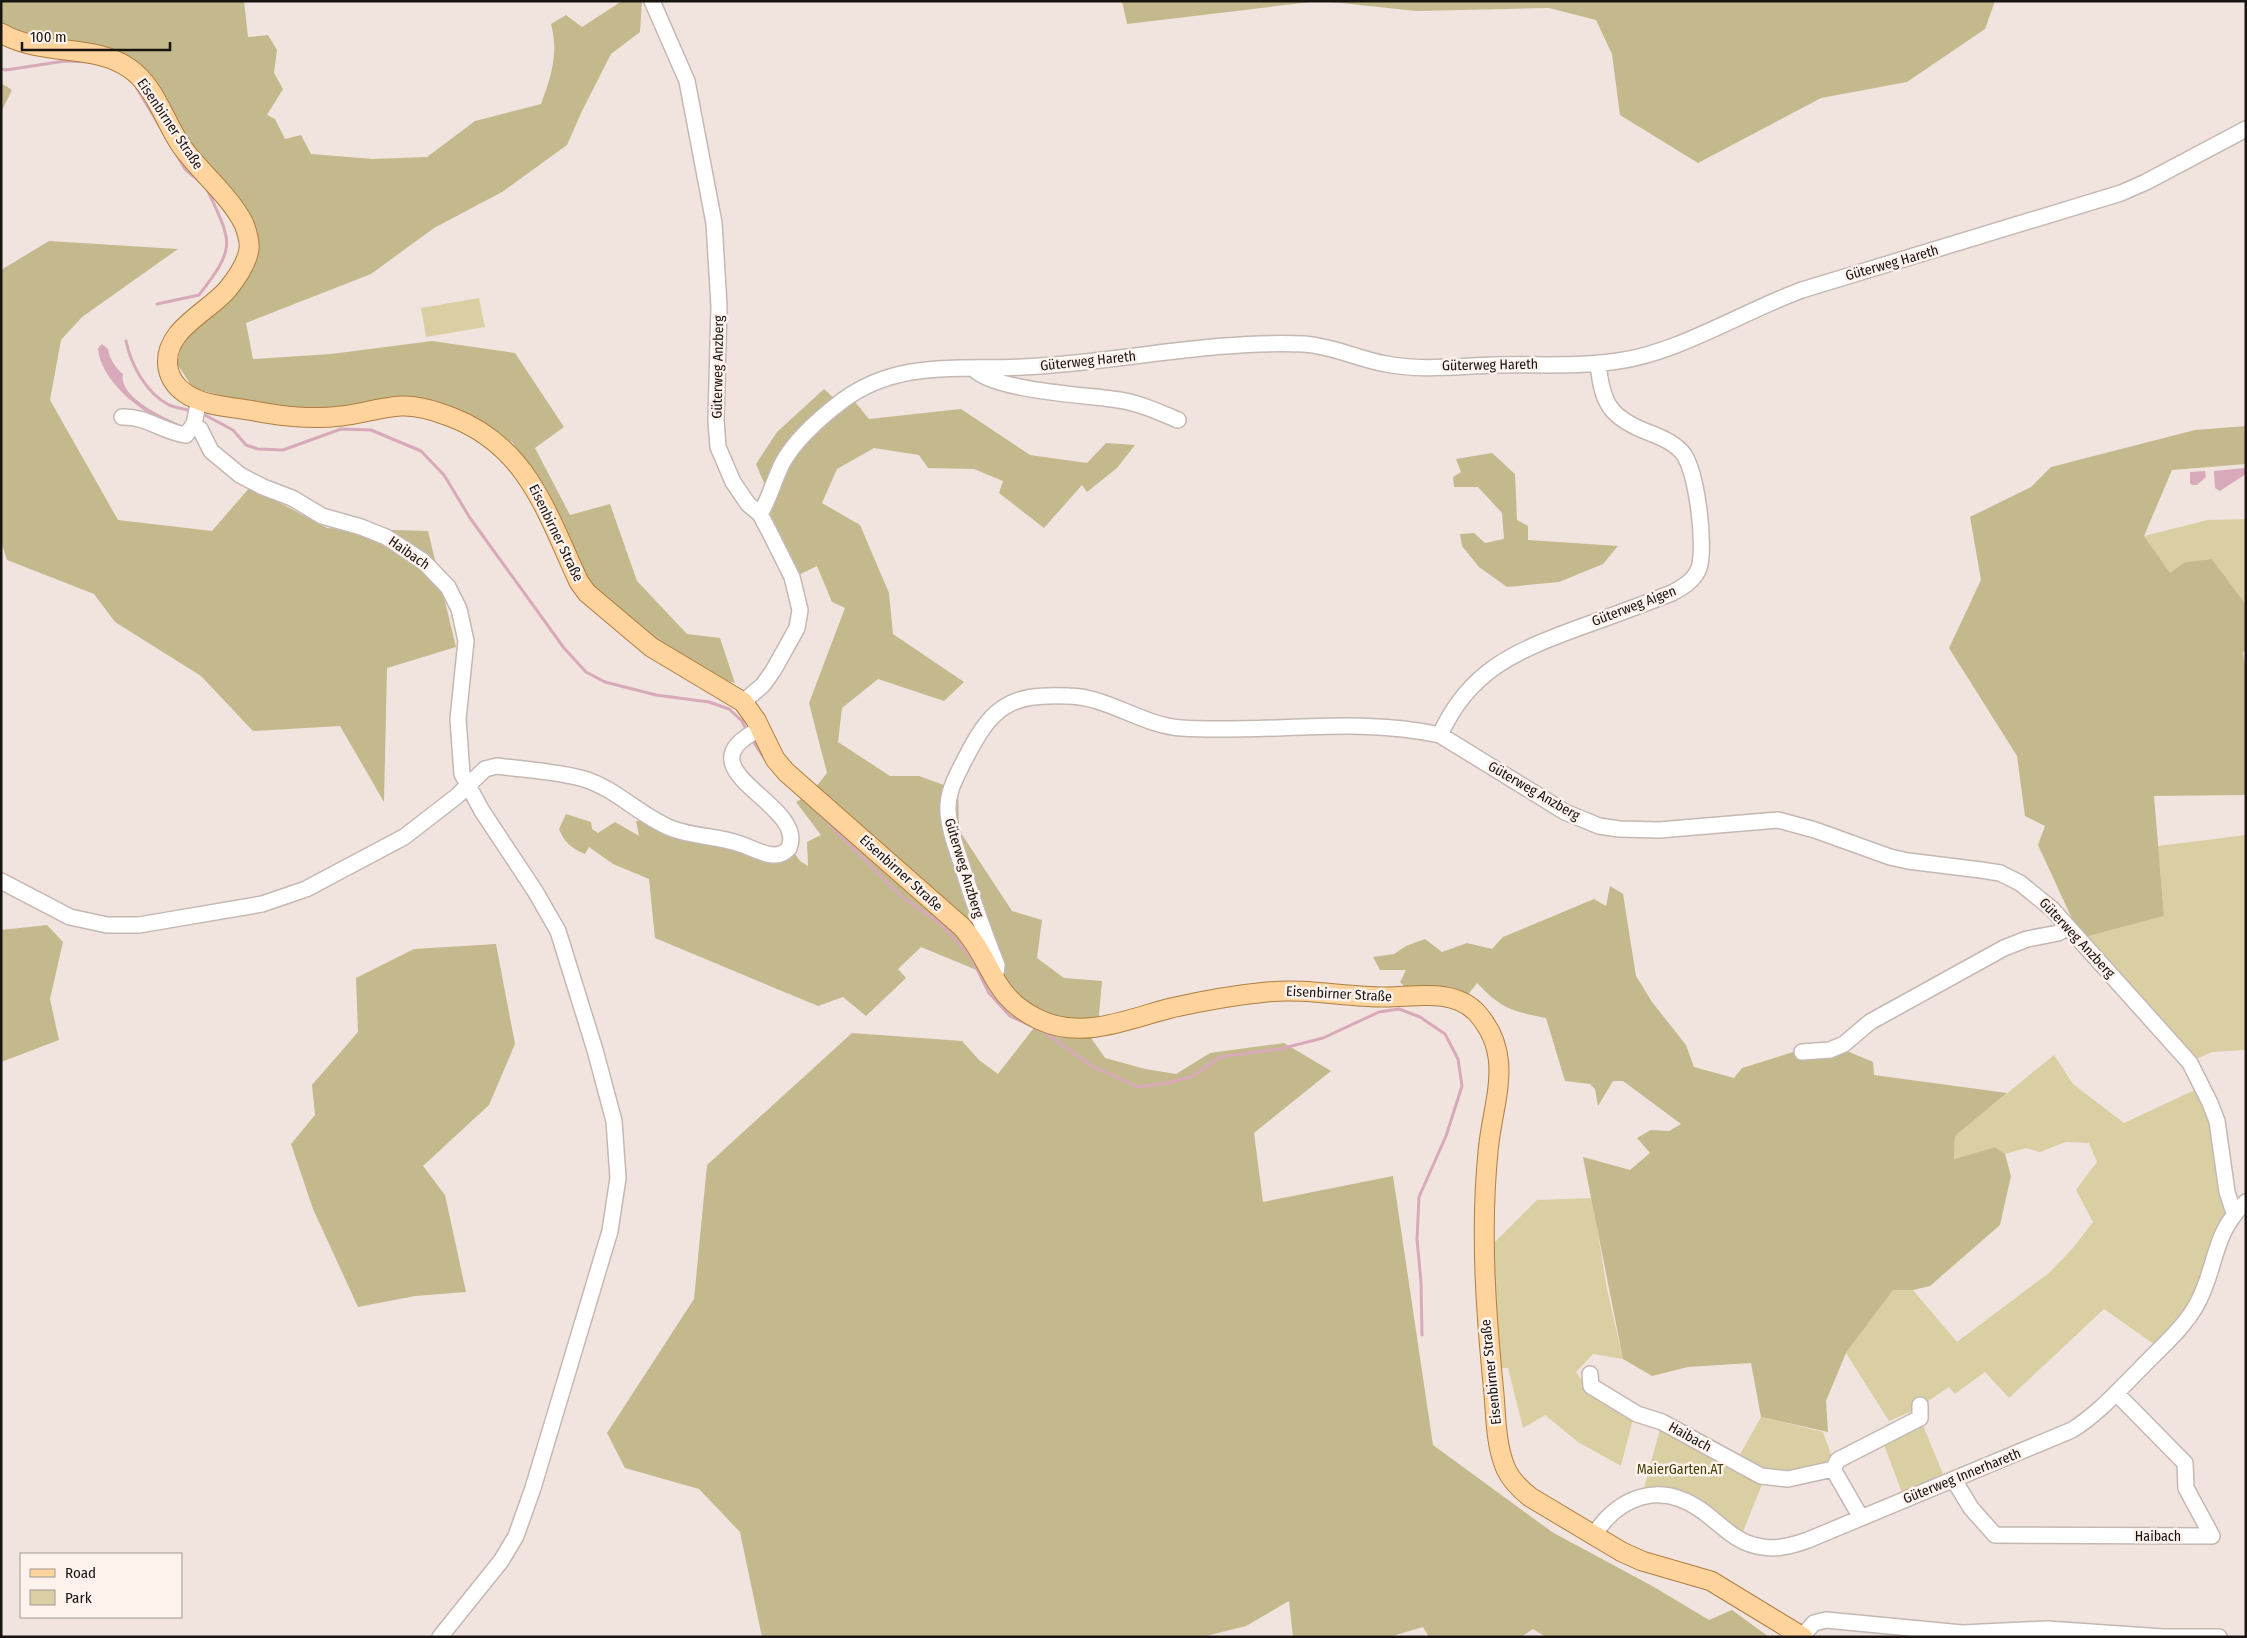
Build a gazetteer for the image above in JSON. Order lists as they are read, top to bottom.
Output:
{
  "streets": {
    "main road": ["Eisenbirner Straße"],
    "street": [
      "Güterweg Hareth",
      "Güterweg Anzberg",
      "Haibach",
      "Güterweg Aigen",
      "Güterweg Innerhareth"
    ]
  },
  "crossings": [
    ["Eisenbirner Straße", "Güterweg Anzberg"],
    ["Eisenbirner Straße", "Haibach"],
    ["Eisenbirner Straße", "Güterweg Innerhareth"],
    ["Güterweg Hareth", "Güterweg Anzberg"],
    ["Güterweg Hareth", "Güterweg Aigen"],
    ["Güterweg Anzberg", "Güterweg Aigen"],
    ["Güterweg Anzberg", "Güterweg Innerhareth"],
    ["Haibach", "Güterweg Innerhareth"]
  ],
  "parks": ["MaierGarten.AT"],
  "legend": ["Road", "Park"],
  "scale_bar": "100 m"
}
